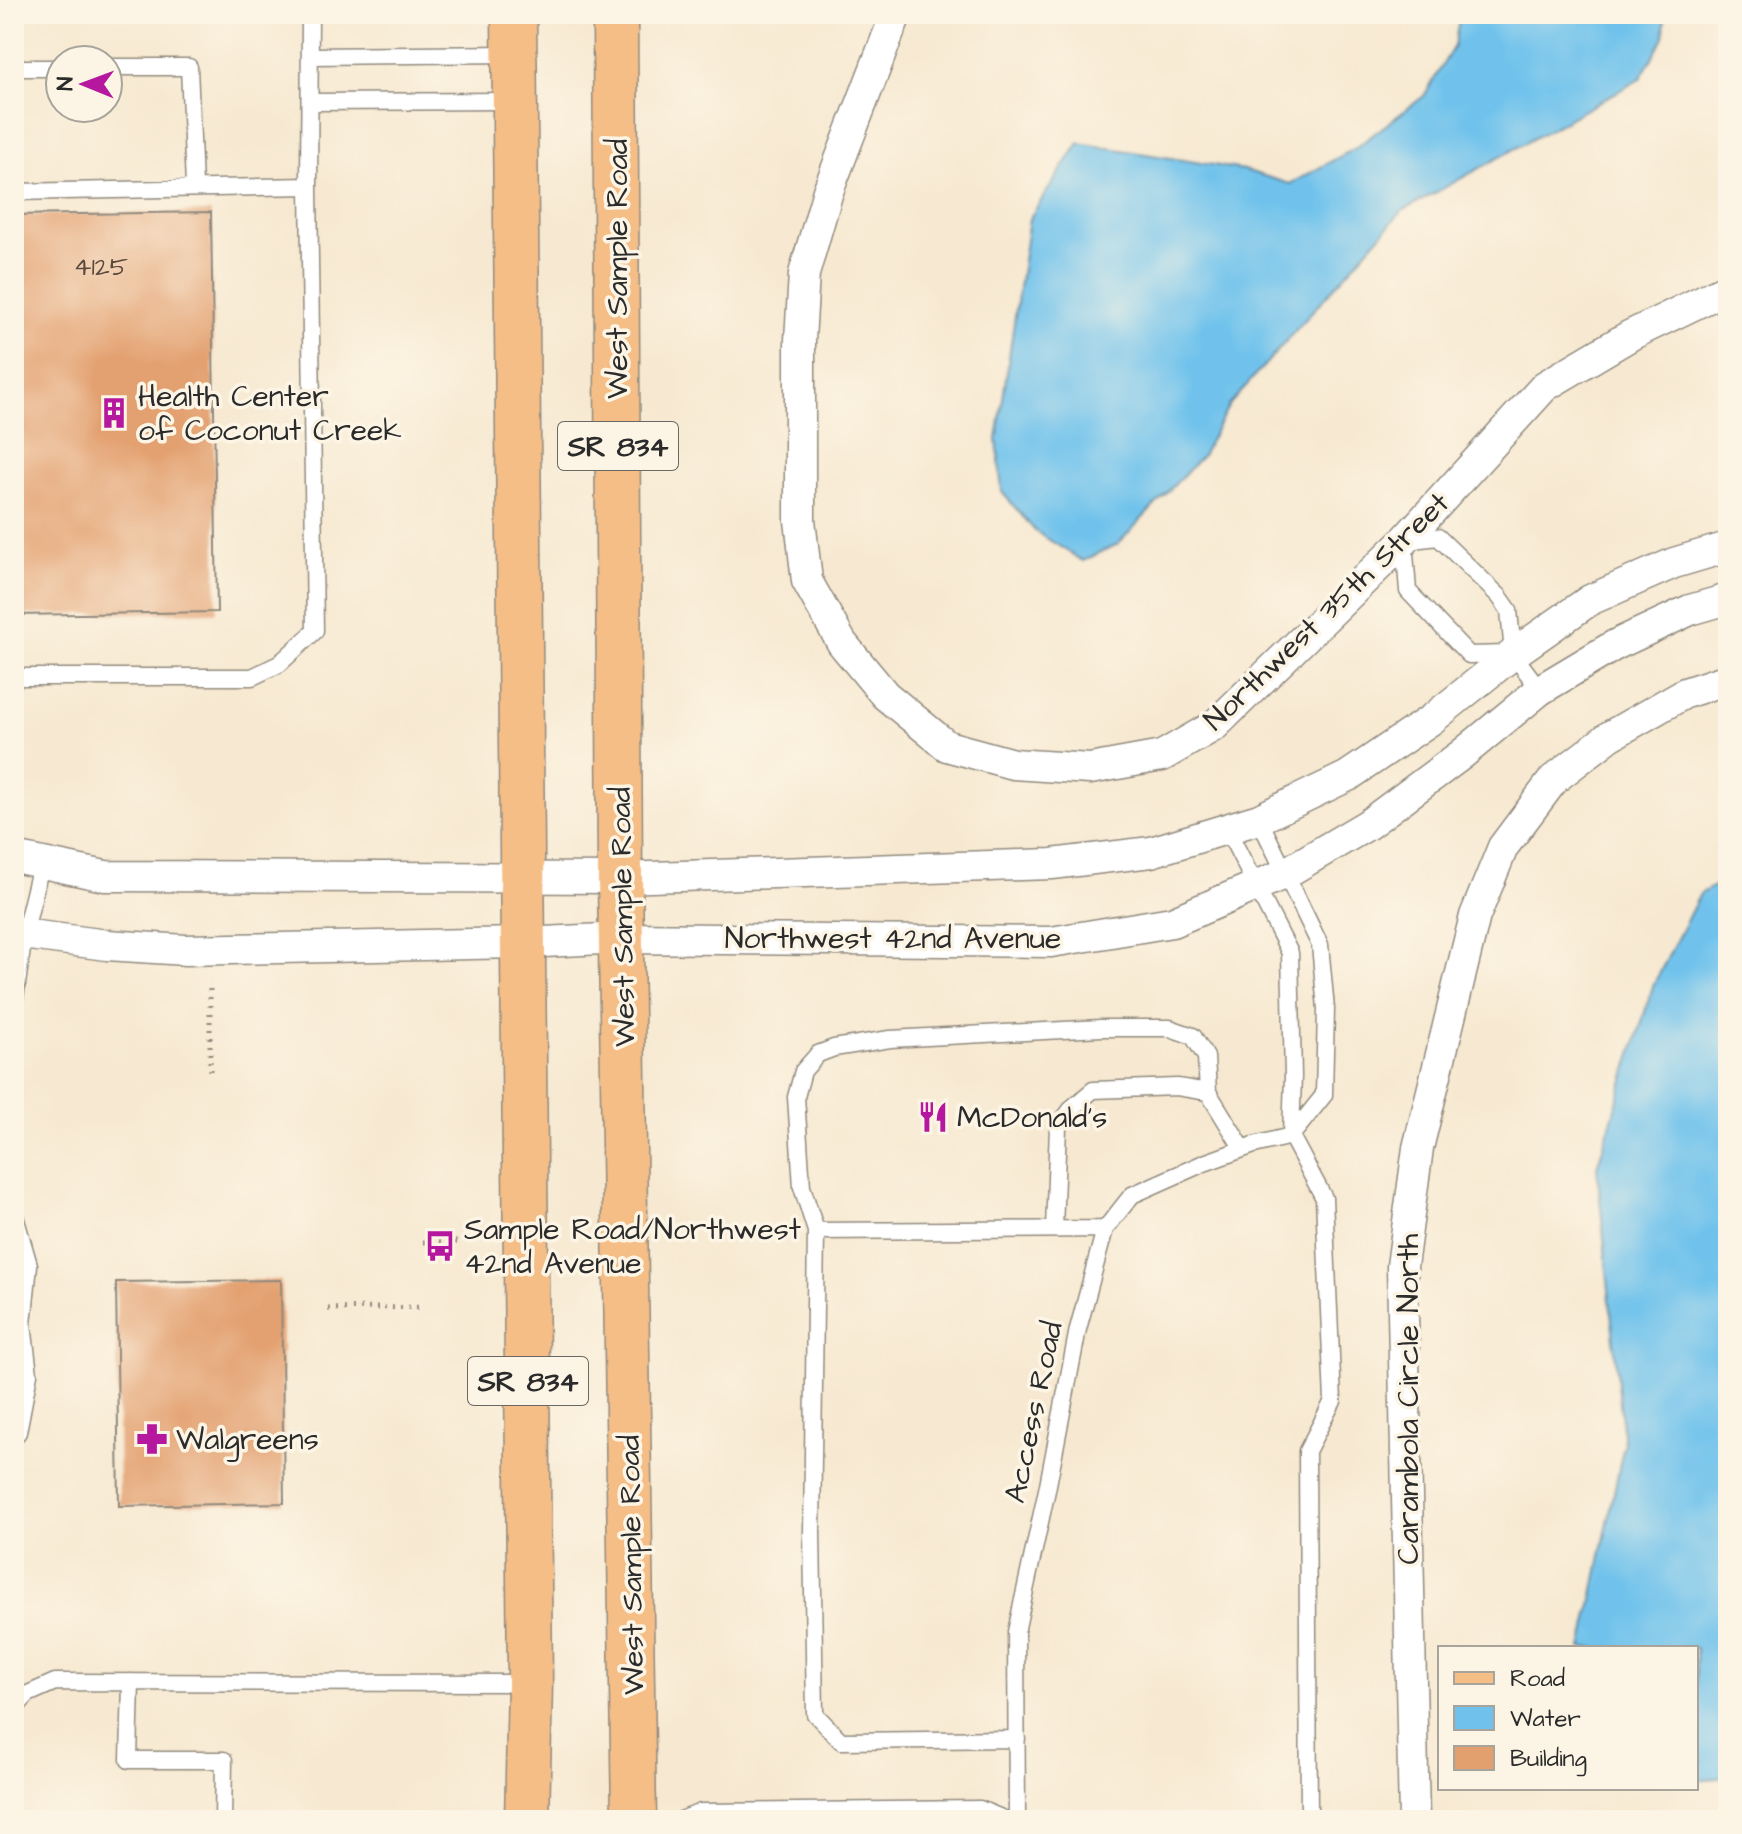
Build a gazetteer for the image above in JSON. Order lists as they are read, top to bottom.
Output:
{
  "streets": {
    "main road": ["West Sample Road", "SR 834"],
    "street": ["Northwest 35th Street", "Northwest 42nd Avenue", "Carambola Circle North"],
    "lane": ["Access Road"]
  },
  "crossings": [
    ["West Sample Road", "Northwest 42nd Avenue"],
    ["SR 834", "Northwest 42nd Avenue"]
  ],
  "places": {
    "building": ["Health Center of Coconut Creek"],
    "restaurant": ["McDonald's"],
    "bus stop": ["Sample Road/Northwest 42nd Avenue"],
    "pharmacy": ["Walgreens"]
  },
  "house_numbers": ["4125"],
  "legend": ["Road", "Water", "Building"],
  "north": "left"
}
